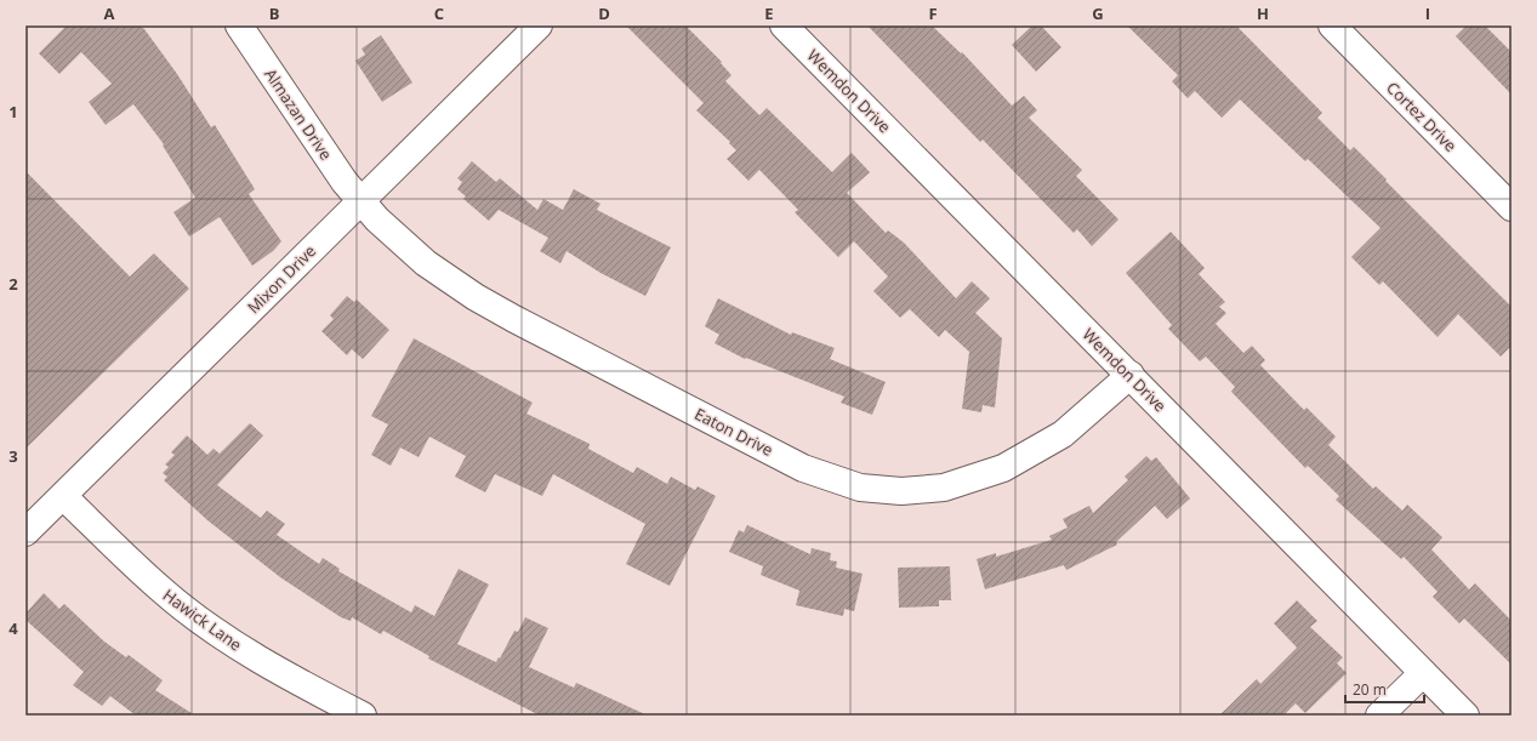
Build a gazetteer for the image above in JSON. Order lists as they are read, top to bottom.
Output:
{
  "streets": {
    "street": [
      "Wemdon Drive",
      "Almazan Drive",
      "Cortez Drive",
      "Mixon Drive",
      "Eaton Drive",
      "Hawick Lane"
    ]
  },
  "crossings": [
    ["Wemdon Drive", "Eaton Drive"],
    ["Almazan Drive", "Mixon Drive"],
    ["Almazan Drive", "Eaton Drive"],
    ["Mixon Drive", "Eaton Drive"],
    ["Mixon Drive", "Hawick Lane"]
  ],
  "scale_bar": "20 m",
  "grid": {
    "columns": [
      "A",
      "B",
      "C",
      "D",
      "E",
      "F",
      "G",
      "H",
      "I"
    ],
    "rows": [
      "1",
      "2",
      "3",
      "4"
    ]
  }
}
